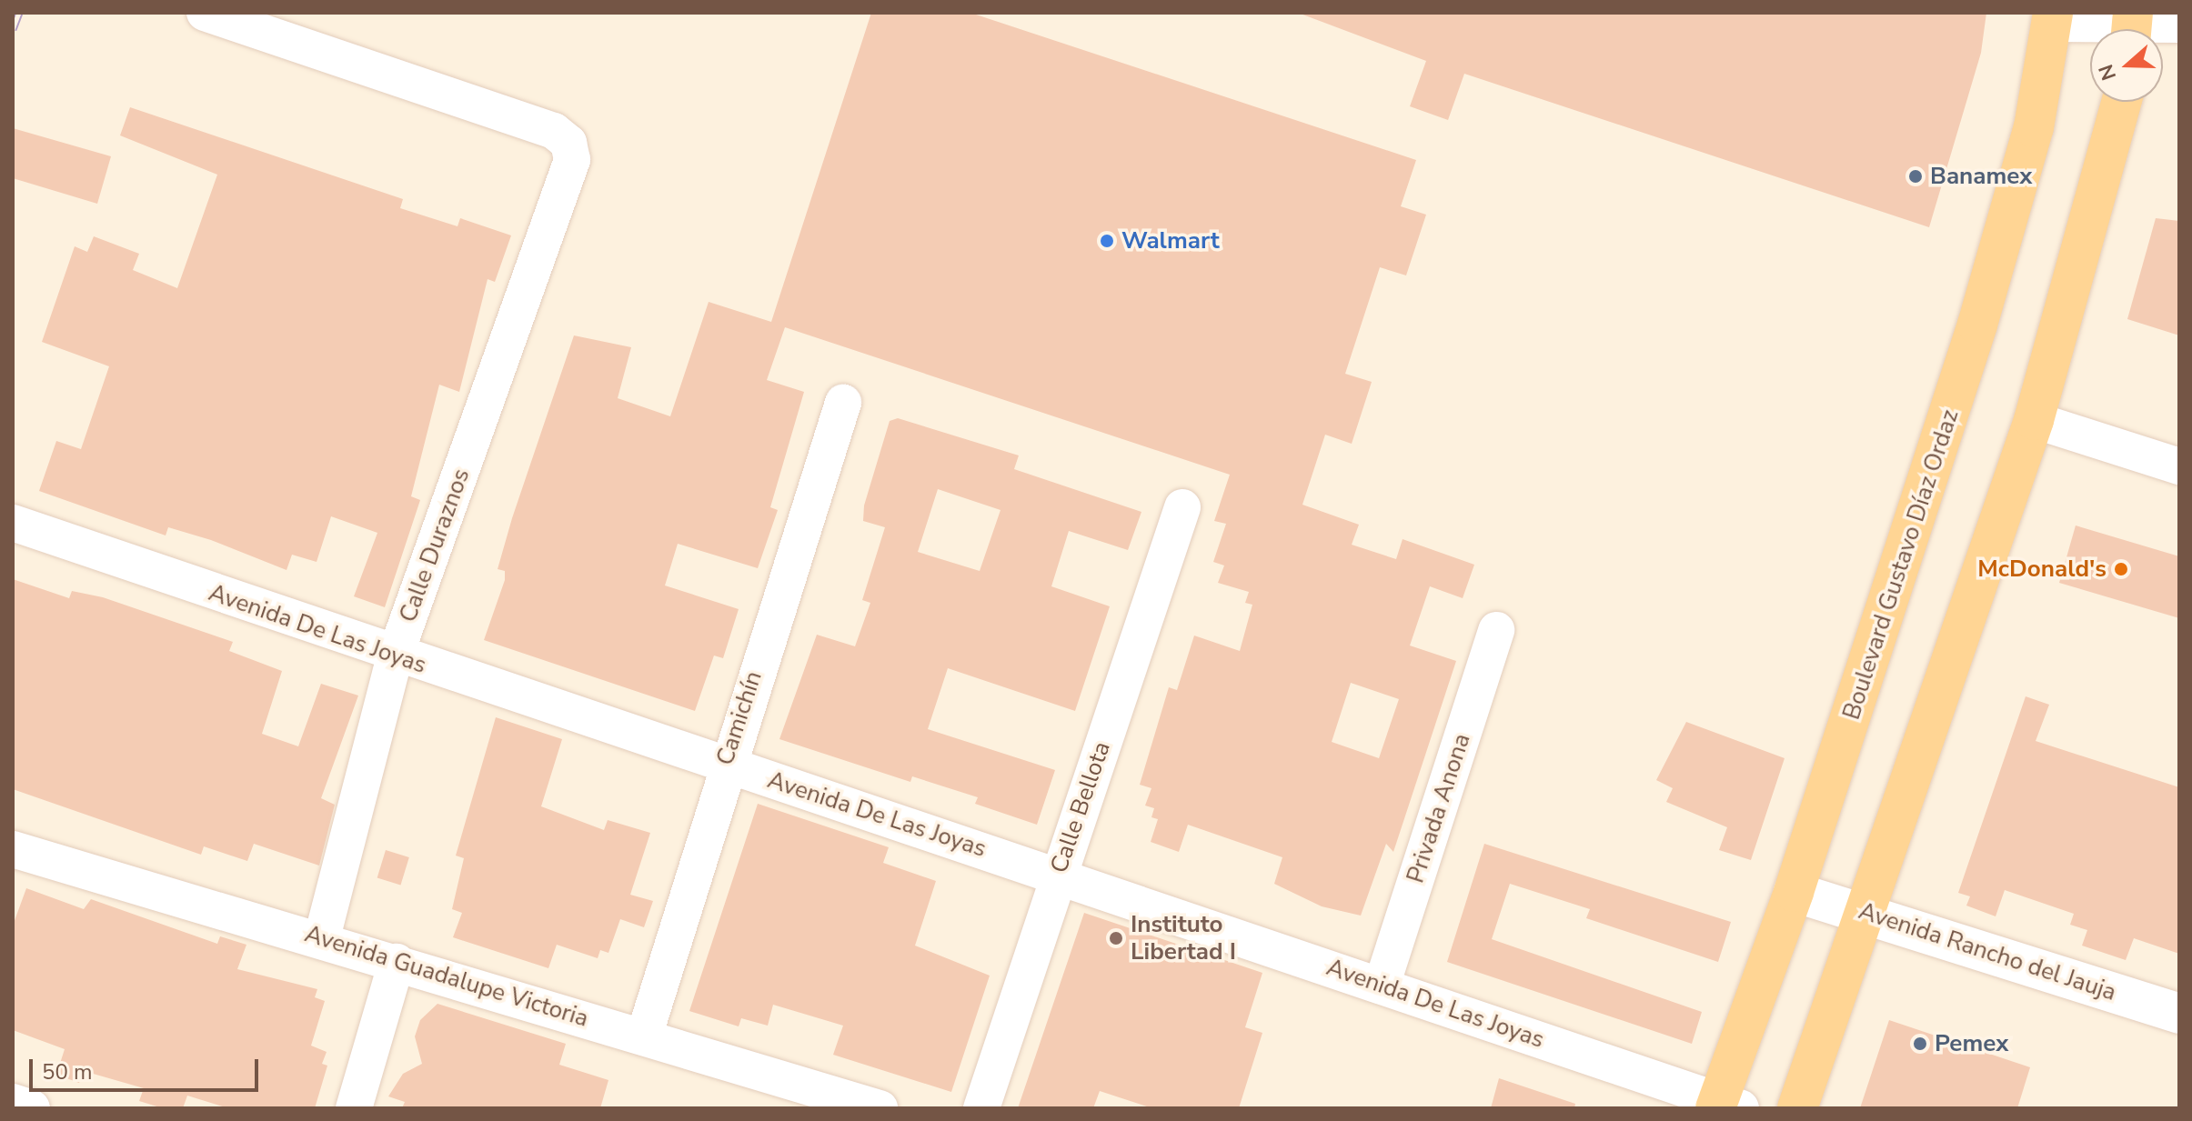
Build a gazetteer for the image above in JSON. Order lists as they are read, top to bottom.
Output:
{
  "streets": {
    "main road": ["Boulevard Gustavo Díaz Ordaz"],
    "street": [
      "Calle Duraznos",
      "Avenida De Las Joyas",
      "Camichín",
      "Calle Bellota",
      "Privada Anona",
      "Avenida Rancho del Jauja",
      "Avenida Guadalupe Victoria"
    ]
  },
  "crossings": [
    ["Calle Duraznos", "Avenida De Las Joyas"],
    ["Calle Duraznos", "Avenida Guadalupe Victoria"],
    ["Boulevard Gustavo Díaz Ordaz", "Avenida De Las Joyas"],
    ["Boulevard Gustavo Díaz Ordaz", "Avenida Rancho del Jauja"],
    ["Avenida De Las Joyas", "Camichín"],
    ["Avenida De Las Joyas", "Calle Bellota"],
    ["Avenida De Las Joyas", "Privada Anona"],
    ["Camichín", "Avenida Guadalupe Victoria"]
  ],
  "places": [
    "Banamex",
    "Walmart",
    "McDonald's",
    "Instituto Libertad I",
    "Pemex"
  ],
  "scale_bar": "50 m",
  "north": "left"
}
